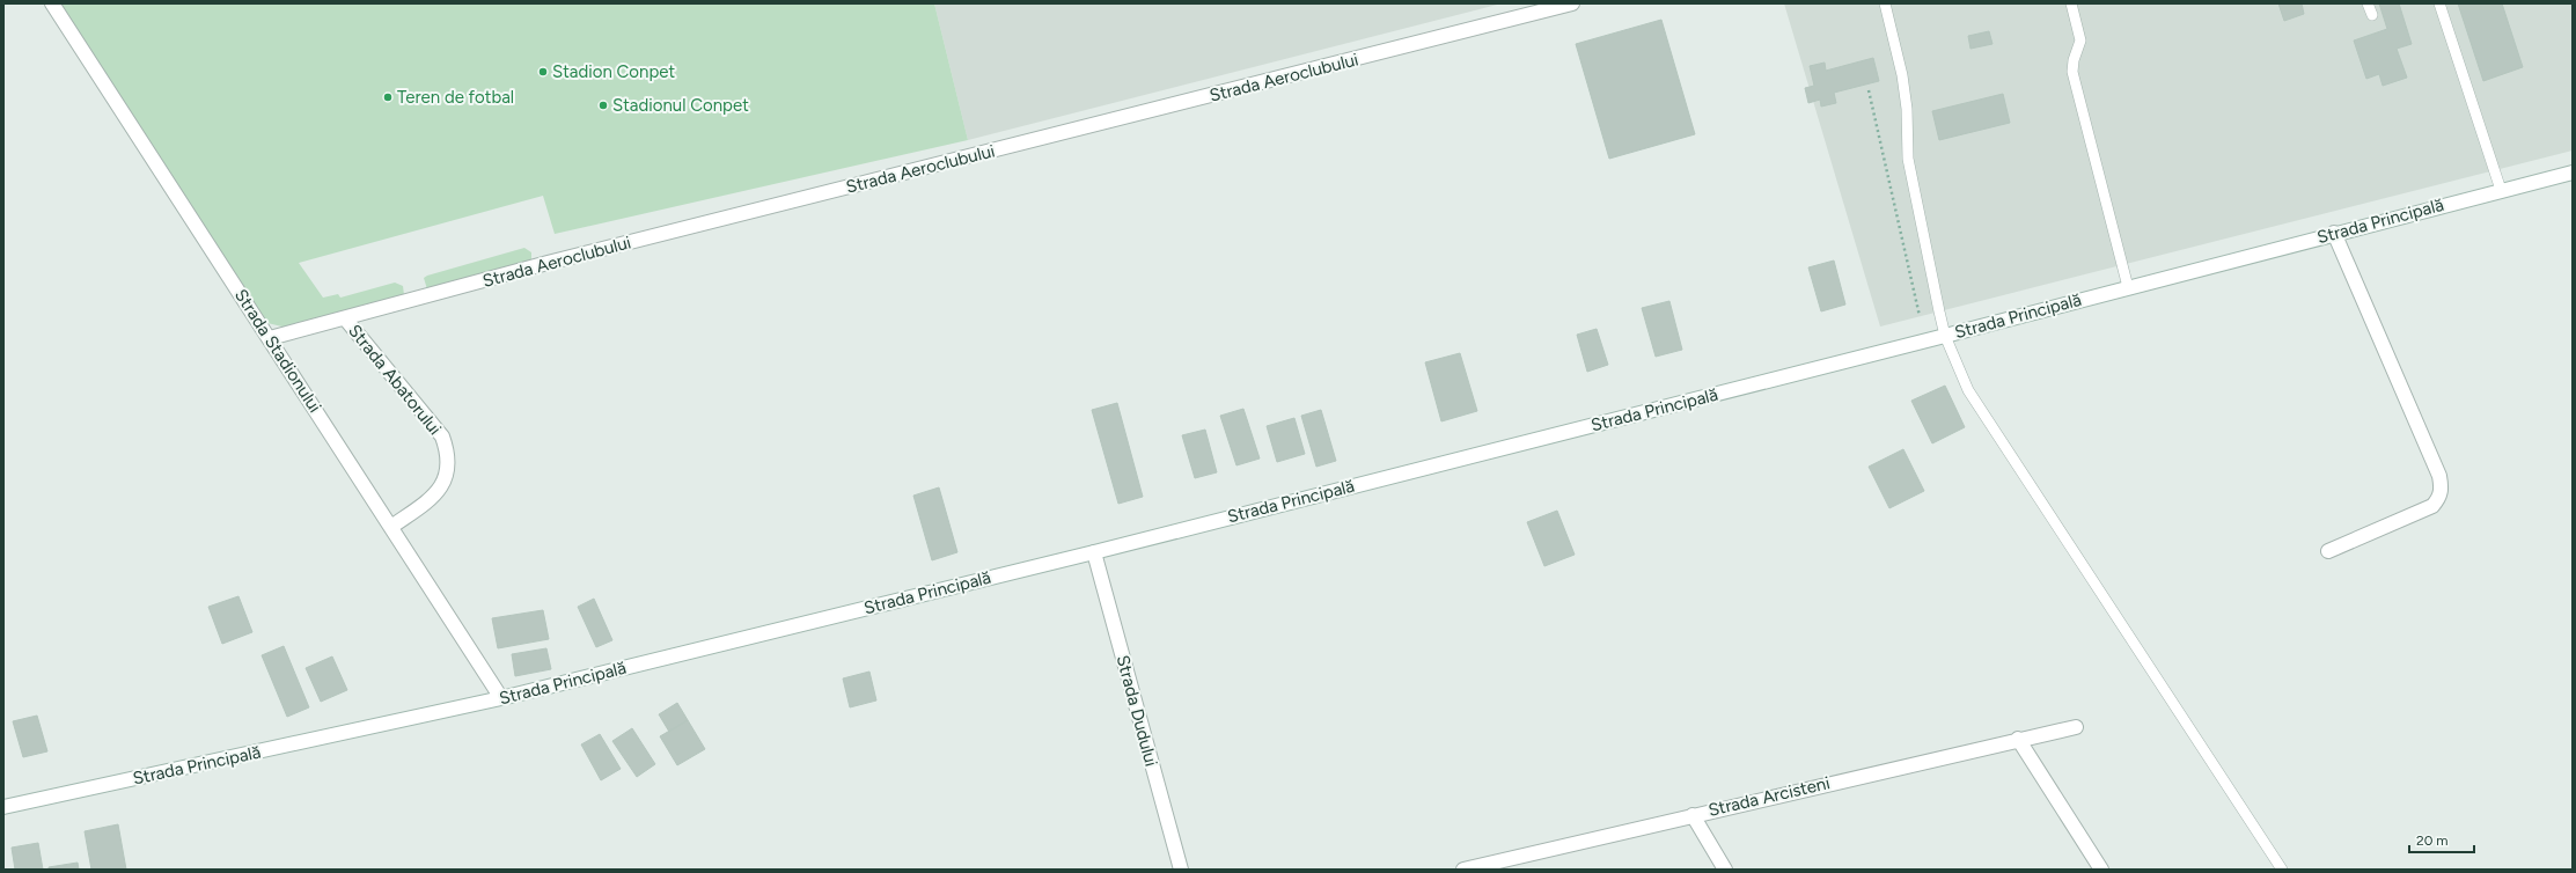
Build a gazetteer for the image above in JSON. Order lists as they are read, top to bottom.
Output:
{
  "streets": {
    "street": [
      "Strada Aeroclubului",
      "Strada Principală",
      "Strada Stadionului",
      "Strada Abatorului",
      "Strada Dudului",
      "Strada Arcisteni"
    ]
  },
  "crossings": [
    ["Strada Aeroclubului", "Strada Stadionului"],
    ["Strada Aeroclubului", "Strada Abatorului"],
    ["Strada Principală", "Strada Stadionului"],
    ["Strada Principală", "Strada Dudului"],
    ["Strada Stadionului", "Strada Abatorului"]
  ],
  "places": ["Stadion Conpet", "Teren de fotbal", "Stadionul Conpet"],
  "scale_bar": "20 m"
}
